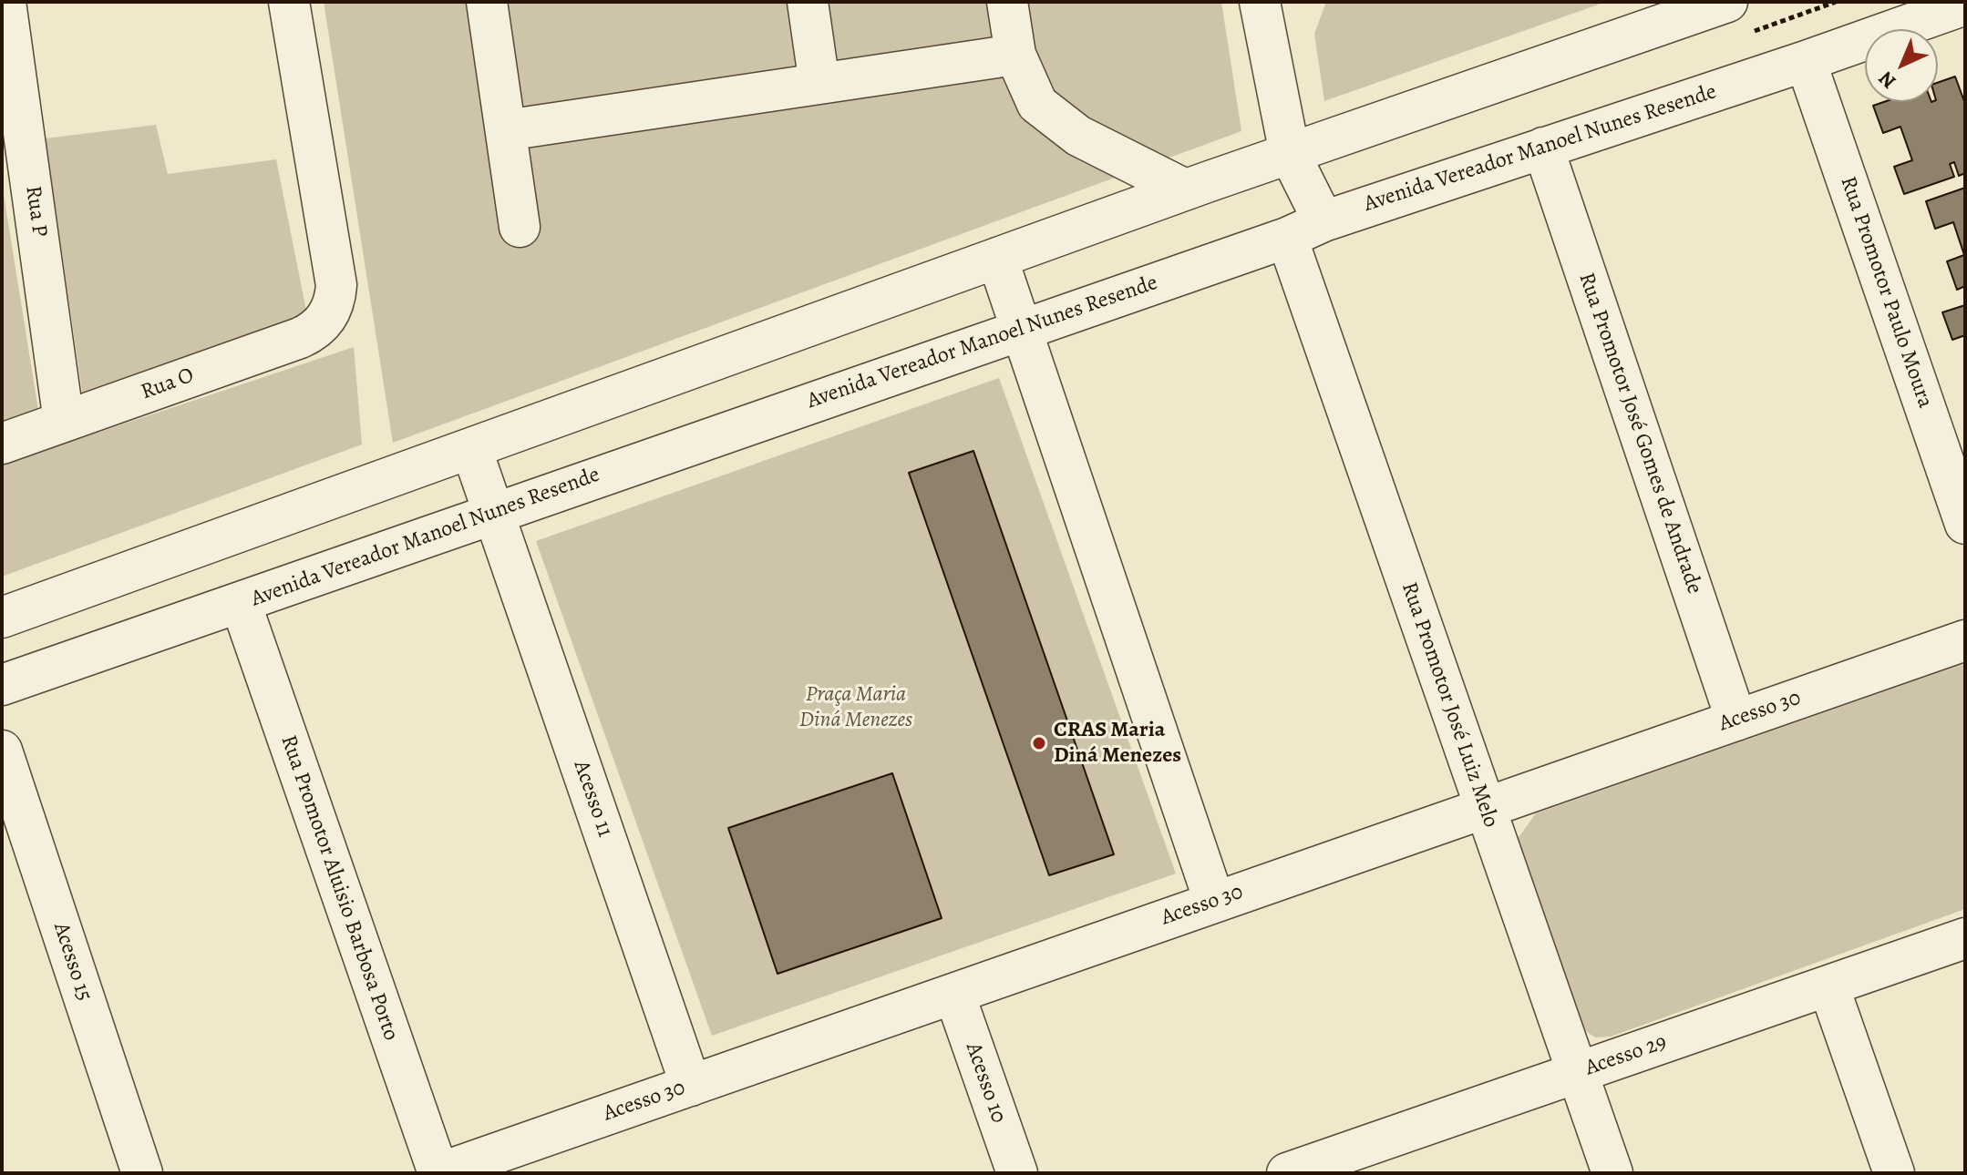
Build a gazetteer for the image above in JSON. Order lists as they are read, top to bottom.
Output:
{
  "streets": {
    "street": [
      "Avenida Vereador Manoel Nunes Resende",
      "Rua P",
      "Rua Promotor Paulo Moura",
      "Rua O",
      "Rua Promotor José Gomes de Andrade",
      "Rua Promotor José Luiz Melo",
      "Acesso 30",
      "Acesso 11",
      "Rua Promotor Aluisio Barbosa Porto",
      "Acesso 15",
      "Acesso 29",
      "Acesso 10"
    ]
  },
  "crossings": [
    ["Avenida Vereador Manoel Nunes Resende", "Rua Promotor Paulo Moura"],
    ["Avenida Vereador Manoel Nunes Resende", "Rua Promotor José Gomes de Andrade"],
    ["Avenida Vereador Manoel Nunes Resende", "Rua Promotor José Luiz Melo"],
    ["Avenida Vereador Manoel Nunes Resende", "Acesso 11"],
    ["Avenida Vereador Manoel Nunes Resende", "Rua Promotor Aluisio Barbosa Porto"],
    ["Rua P", "Rua O"],
    ["Rua Promotor José Gomes de Andrade", "Acesso 30"],
    ["Rua Promotor José Luiz Melo", "Acesso 30"],
    ["Rua Promotor José Luiz Melo", "Acesso 29"],
    ["Acesso 30", "Acesso 11"],
    ["Acesso 30", "Rua Promotor Aluisio Barbosa Porto"],
    ["Acesso 30", "Acesso 10"]
  ],
  "parks": ["Praça Maria Diná Menezes"],
  "places": ["CRAS Maria Diná Menezes"],
  "north": "bottom left"
}
